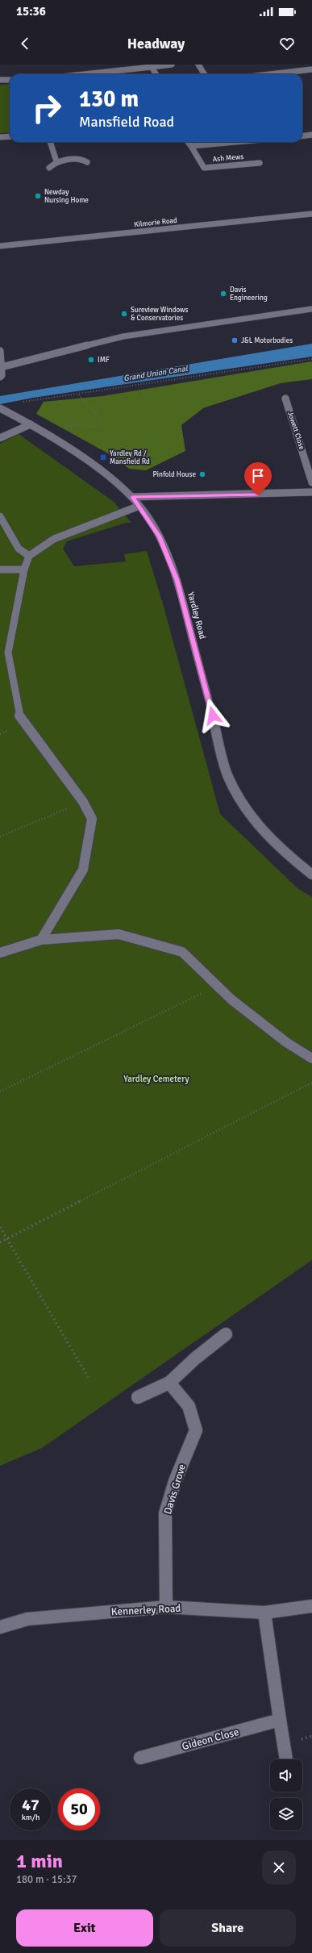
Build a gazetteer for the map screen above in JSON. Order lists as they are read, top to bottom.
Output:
{
  "streets": {
    "street": [
      "Ash Mews",
      "Kilmorie Road",
      "Jowett Close",
      "Yardley Road",
      "Davis Grove",
      "Kennerley Road",
      "Gideon Close"
    ]
  },
  "crossings": [
    ["Davis Grove", "Kennerley Road"]
  ],
  "water": ["Grand Union Canal"],
  "parks": ["Yardley Cemetery"],
  "places": {
    "other": [
      "Newday Nursing Home",
      "Davis Engineering",
      "Sureview Windows & Conservatories",
      "J&L Motorbodies",
      "IMF",
      "Pinfold House"
    ],
    "transit": ["Yardley Rd / Mansfield Rd"]
  },
  "page": {
    "status": "15:36",
    "header": "Headway",
    "turn": ["130 m", "Mansfield Road"],
    "speed": "47 km/h",
    "limit": "50",
    "heading": ["1 min", "180 m · 15:37"],
    "buttons": ["Exit", "Share"]
  }
}
